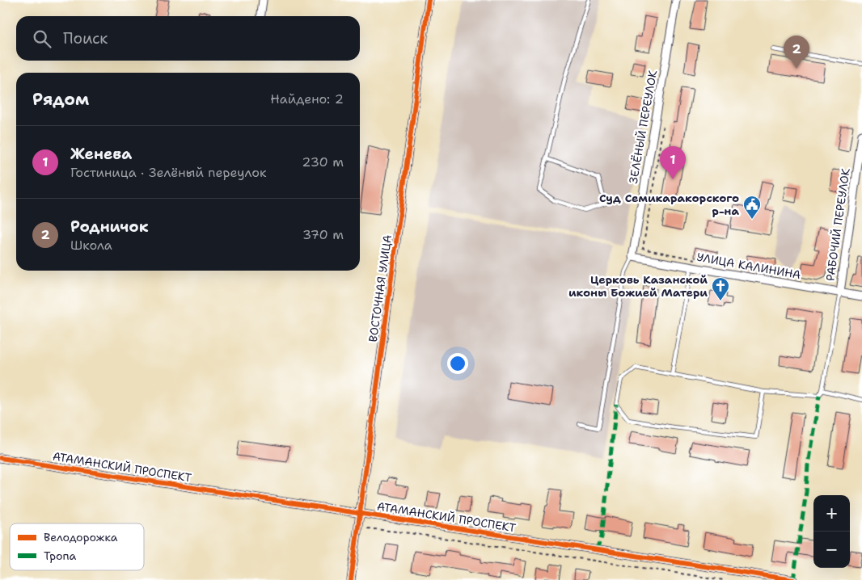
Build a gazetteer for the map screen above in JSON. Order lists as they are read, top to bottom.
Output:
{
  "streets": {
    "street": [
      "ЗЕЛЁНЫЙ ПЕРЕУЛОК",
      "РАБОЧИЙ ПЕРЕУЛОК",
      "УЛИЦА КАЛИНИНА",
      "ВОСТОЧНАЯ УЛИЦА",
      "АТАМАНСКИЙ ПРОСПЕКТ"
    ]
  },
  "crossings": [
    ["ЗЕЛЁНЫЙ ПЕРЕУЛОК", "УЛИЦА КАЛИНИНА"],
    ["РАБОЧИЙ ПЕРЕУЛОК", "УЛИЦА КАЛИНИНА"],
    ["ВОСТОЧНАЯ УЛИЦА", "АТАМАНСКИЙ ПРОСПЕКТ"]
  ],
  "places": {
    "public building": ["Суд Семикаракорского р-на"],
    "church": ["Церковь Казанской иконы Божией Матери"]
  },
  "legend": ["Велодорожка", "Тропа"],
  "page": {
    "search": "Поиск",
    "pins": ["2", "1"],
    "heading": ["Рядом", "Найдено: 2"],
    "list": [
      {
        "mark": "1",
        "name": "Женева",
        "note": "Гостиница · Зелёный переулок",
        "value": "230 m"
      },
      {
        "mark": "2",
        "name": "Родничок",
        "note": "Школа",
        "value": "370 m"
      }
    ],
    "map_buttons": ["+", "−"]
  }
}
